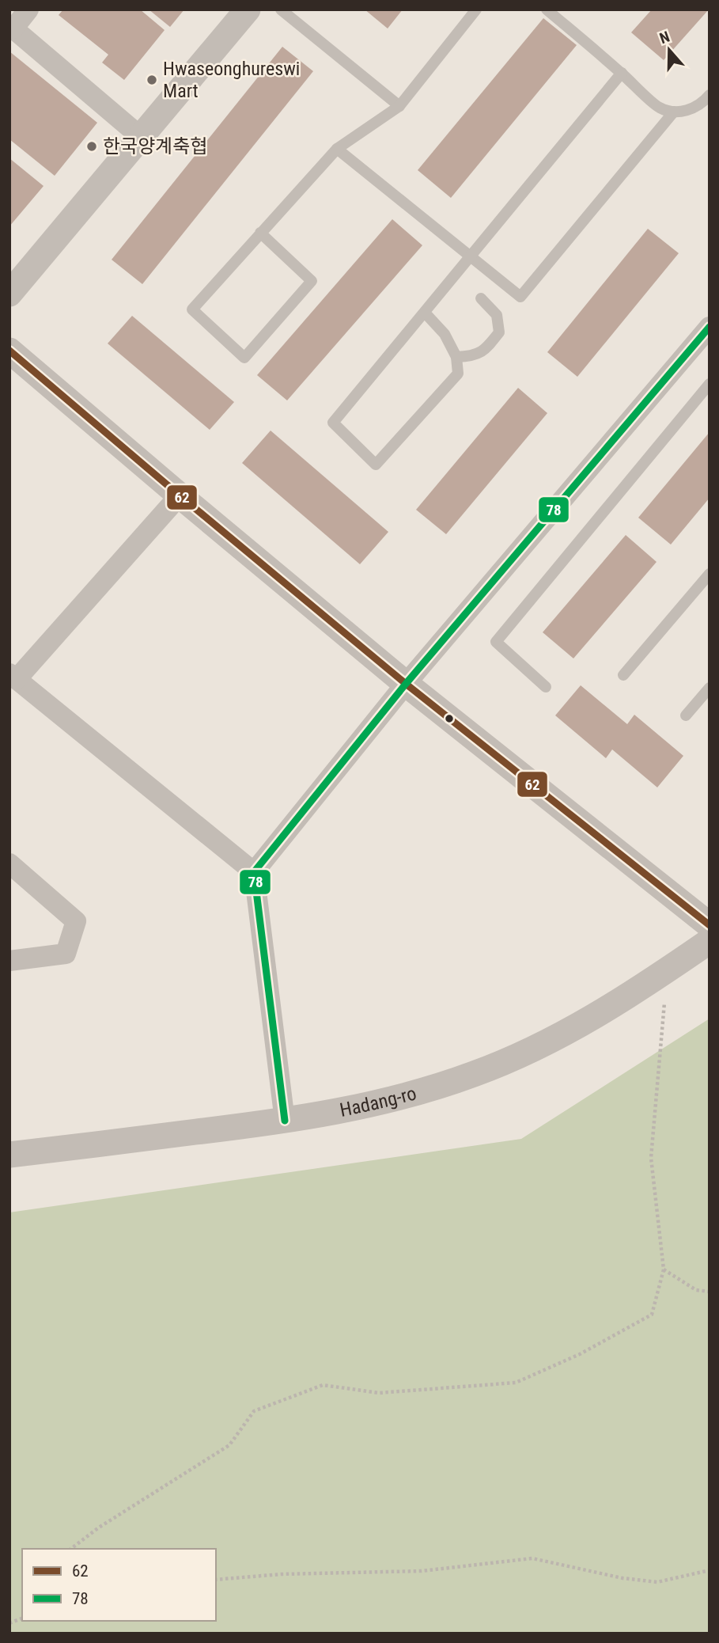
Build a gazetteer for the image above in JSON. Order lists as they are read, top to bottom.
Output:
{
  "streets": {
    "street": ["Hadang-ro"]
  },
  "places": ["Hwaseonghureswi Mart", "한국양계축협"],
  "lines": ["transit line 78", "transit line 62"],
  "legend": ["62", "78"],
  "north": "top"
}
